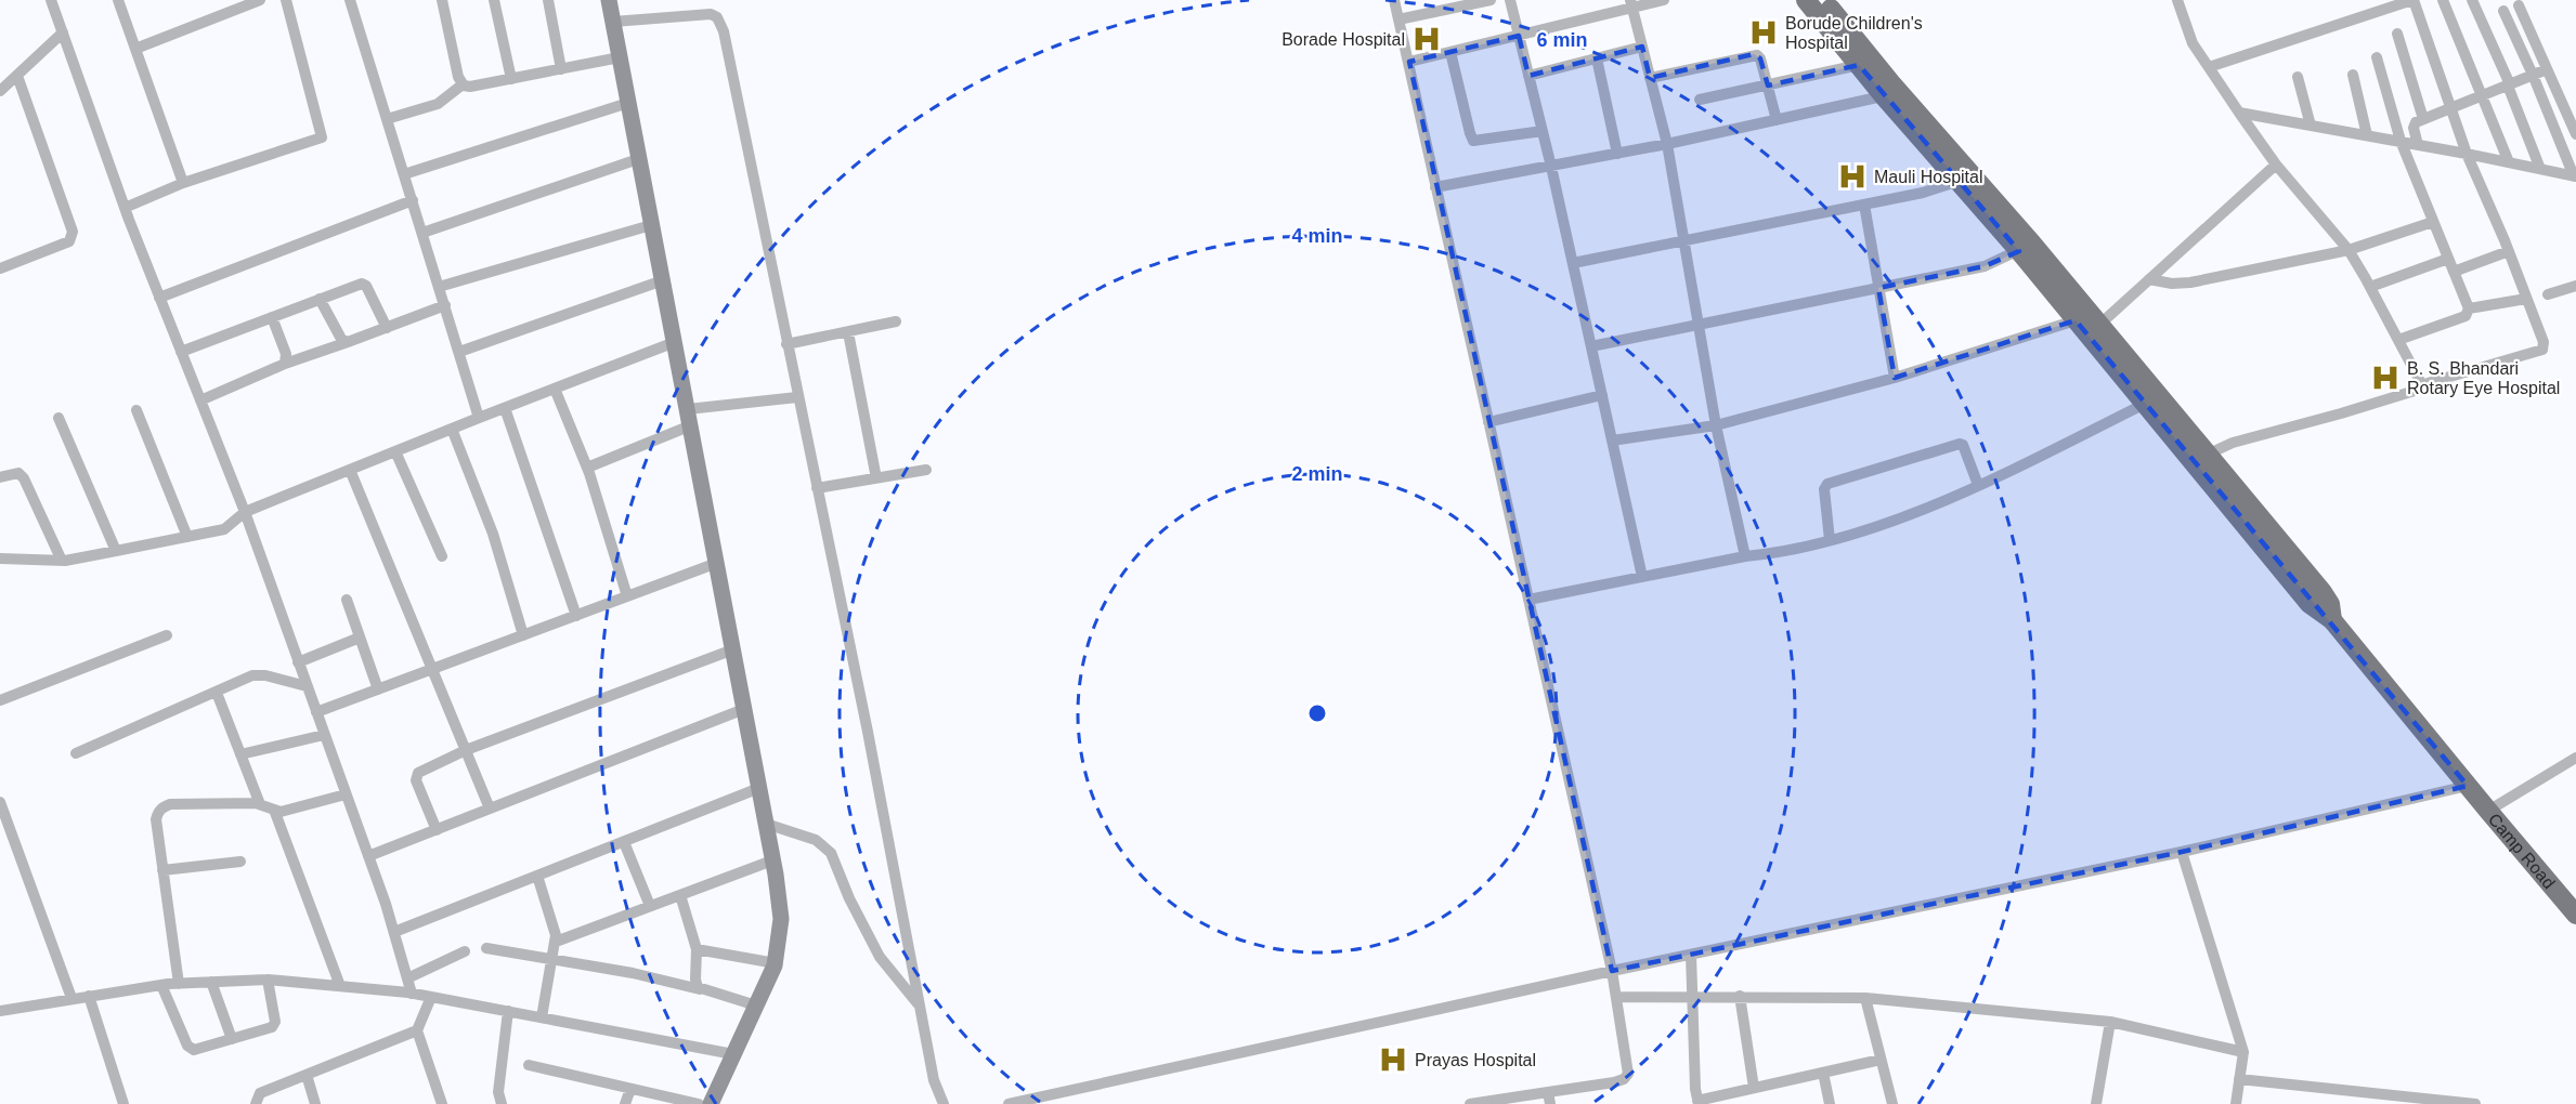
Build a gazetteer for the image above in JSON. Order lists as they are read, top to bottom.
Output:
{
  "streets": {
    "main road": ["Camp Road"]
  },
  "places": {
    "hospital": [
      "Borude Children's Hospital",
      "Borade Hospital",
      "Mauli Hospital",
      "B. S. Bhandari Rotary Eye Hospital",
      "Prayas Hospital"
    ]
  },
  "rings": ["6 min", "4 min", "2 min"]
}
